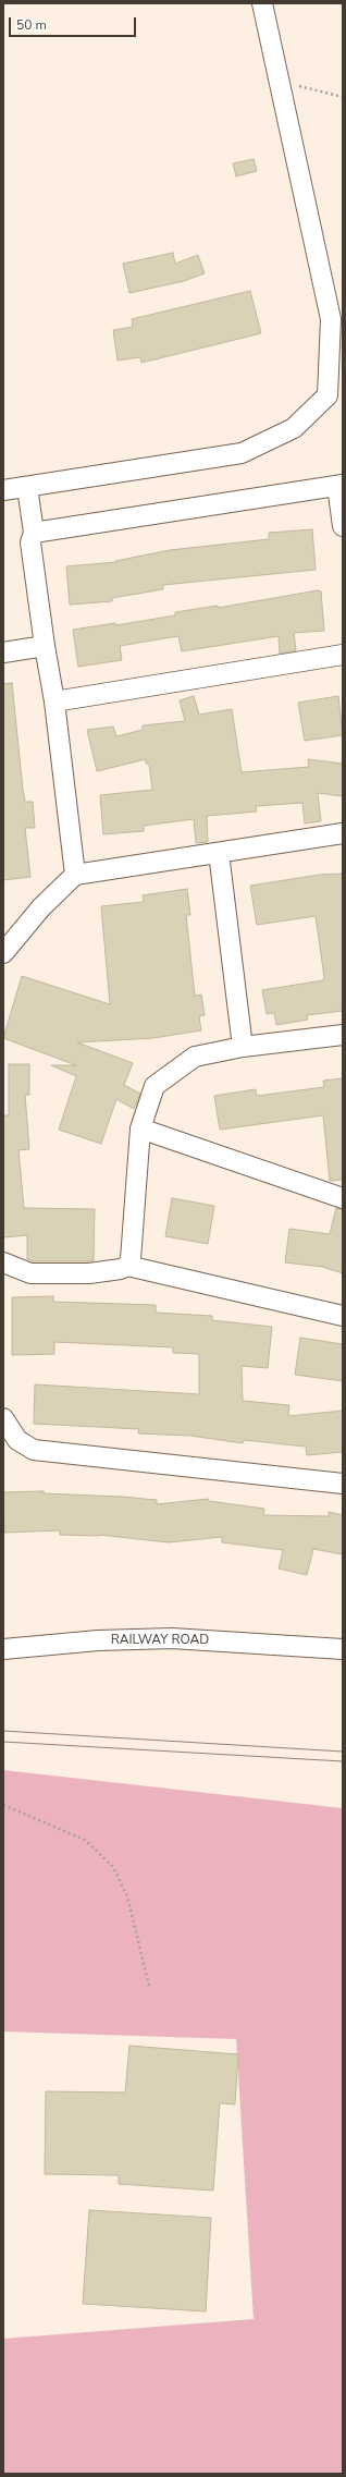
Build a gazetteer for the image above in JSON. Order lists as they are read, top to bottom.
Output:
{
  "streets": {
    "street": ["RAILWAY ROAD"]
  },
  "scale_bar": "50 m"
}
